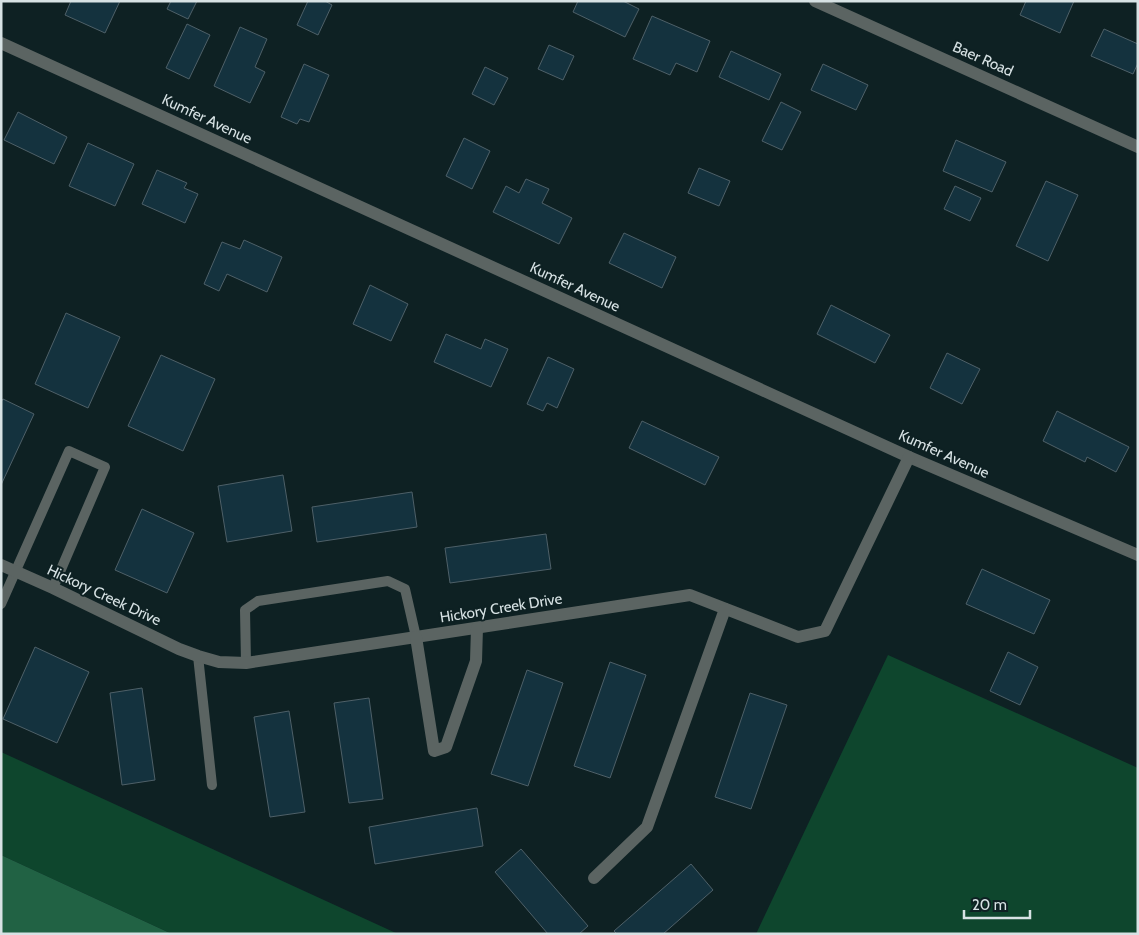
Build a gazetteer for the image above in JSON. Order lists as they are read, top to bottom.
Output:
{
  "streets": {
    "street": ["Baer Road", "Kumfer Avenue", "Hickory Creek Drive"]
  },
  "crossings": [
    ["Kumfer Avenue", "Hickory Creek Drive"]
  ],
  "scale_bar": "20 m"
}
